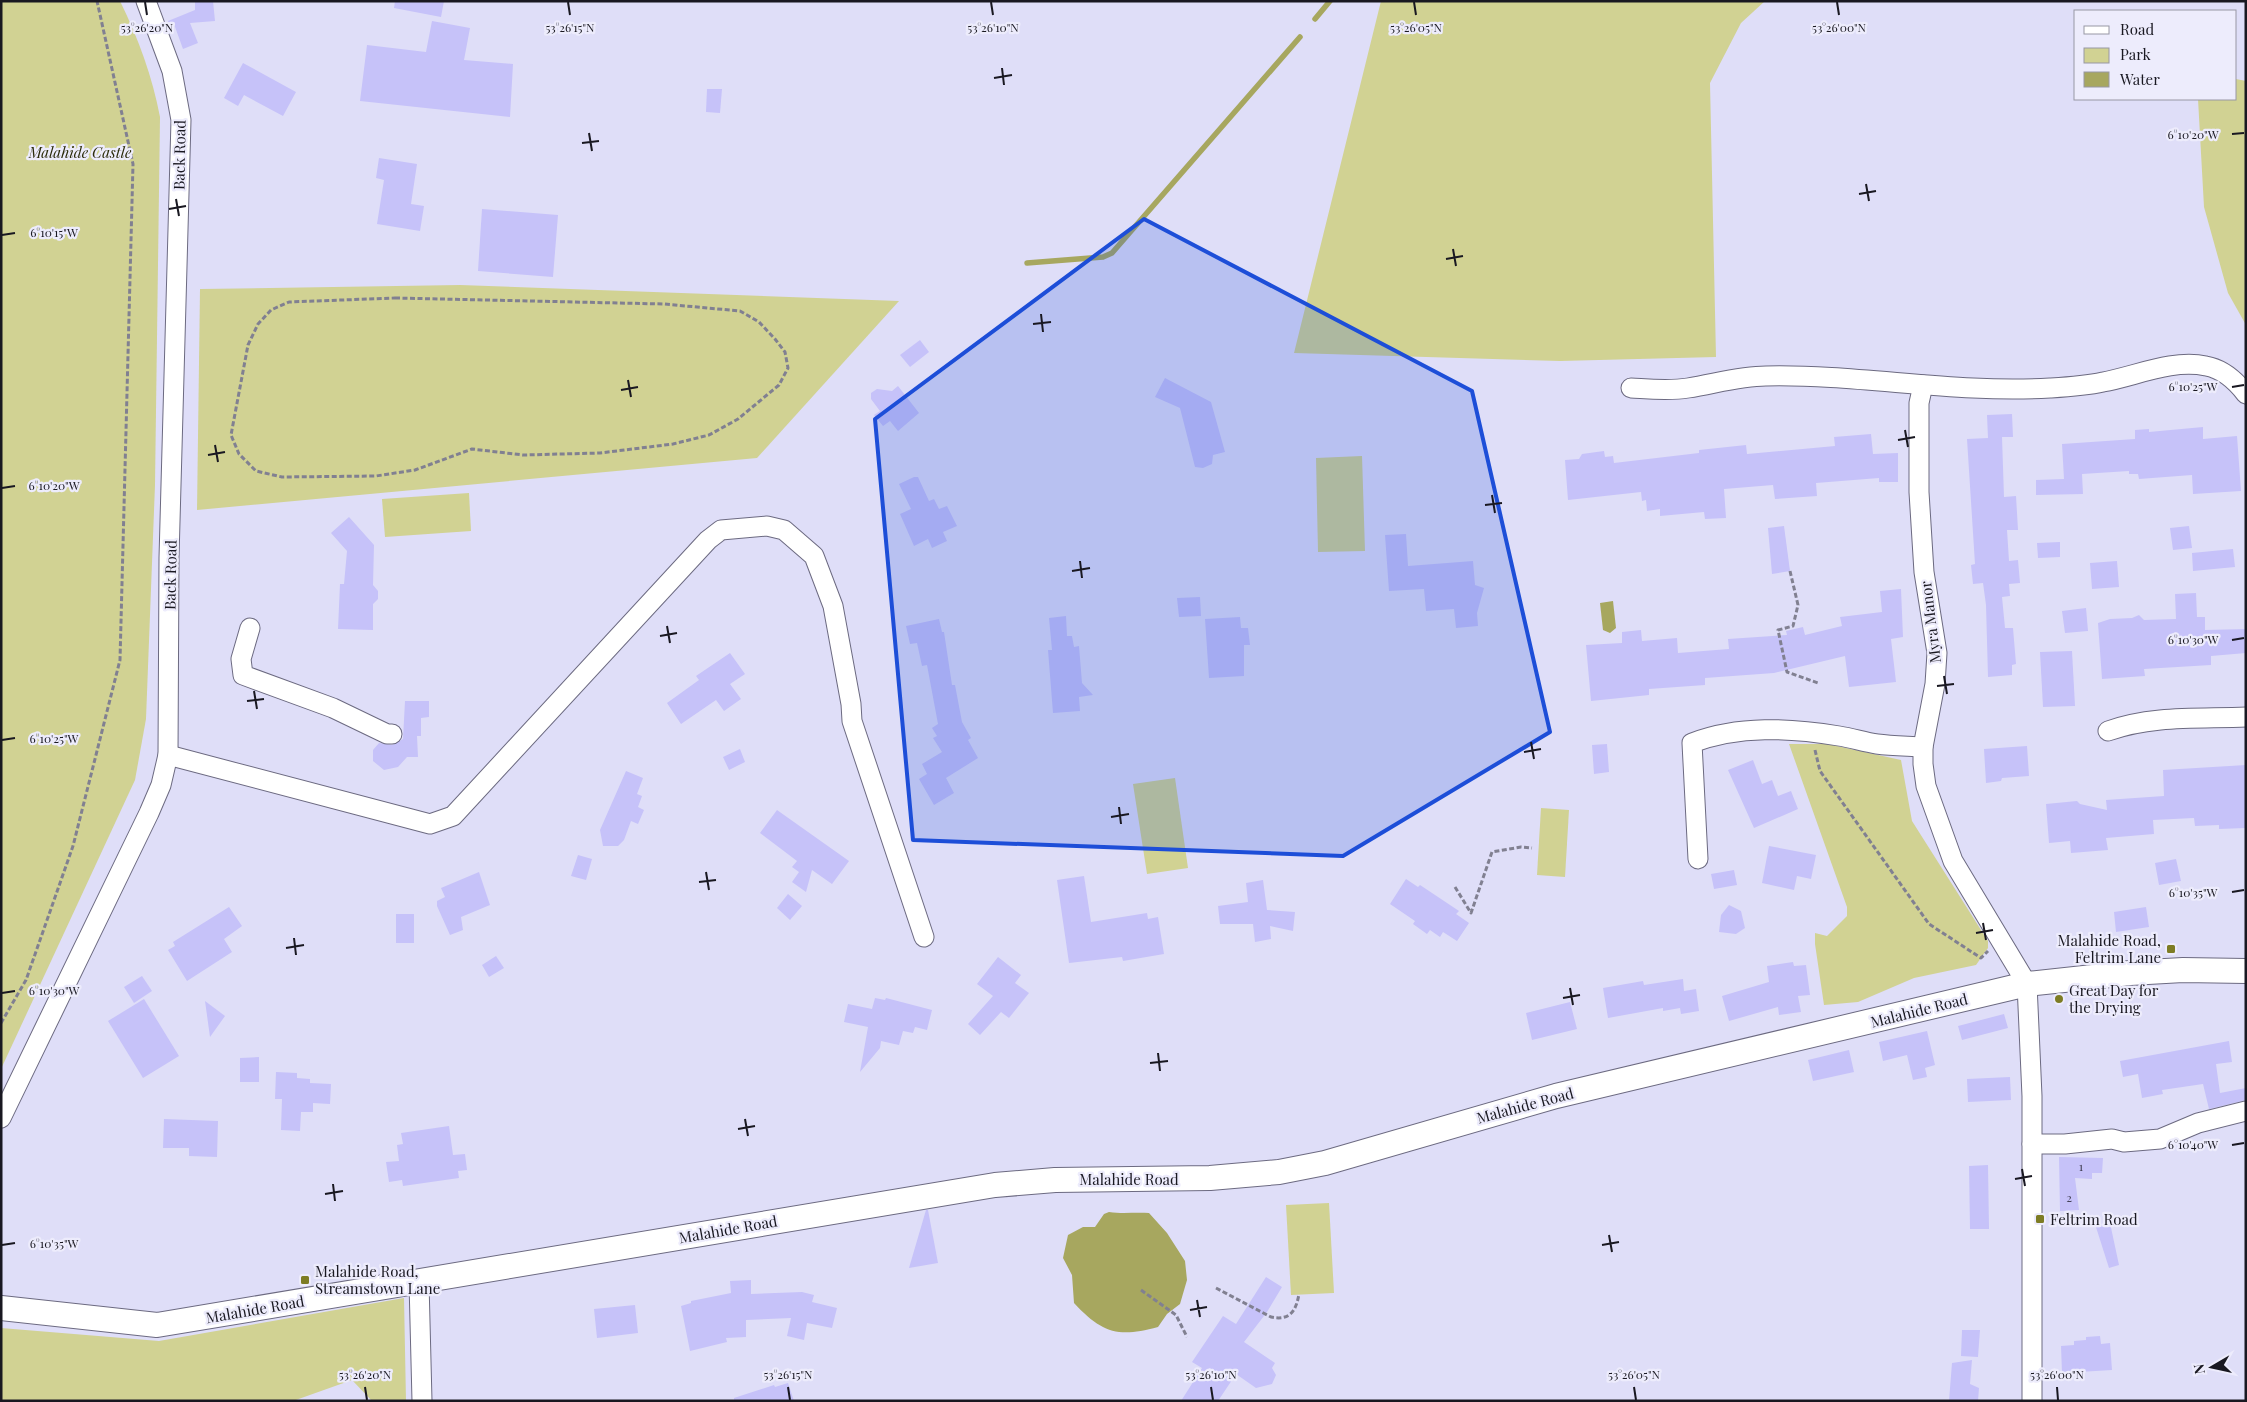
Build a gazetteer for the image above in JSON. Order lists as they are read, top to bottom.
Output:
{
  "streets": {
    "main road": ["Malahide Road"],
    "street": ["Back Road", "Myra Manor"]
  },
  "crossings": [
    ["Myra Manor", "Malahide Road"]
  ],
  "parks": ["Malahide Castle"],
  "places": {
    "transit": ["Malahide Road, Feltrim Lane", "Feltrim Road", "Malahide Road, Streamstown Lane"],
    "other": ["Great Day for the Drying"]
  },
  "house_numbers": ["1", "2"],
  "legend": ["Road", "Park", "Water"],
  "north": "left",
  "coordinates": [
    "53°26'20\"N",
    "53°26'15\"N",
    "53°26'10\"N",
    "53°26'05\"N",
    "53°26'00\"N",
    "6°10'20\"W",
    "6°10'15\"W",
    "6°10'25\"W",
    "6°10'30\"W",
    "6°10'35\"W",
    "6°10'40\"W"
  ]
}
